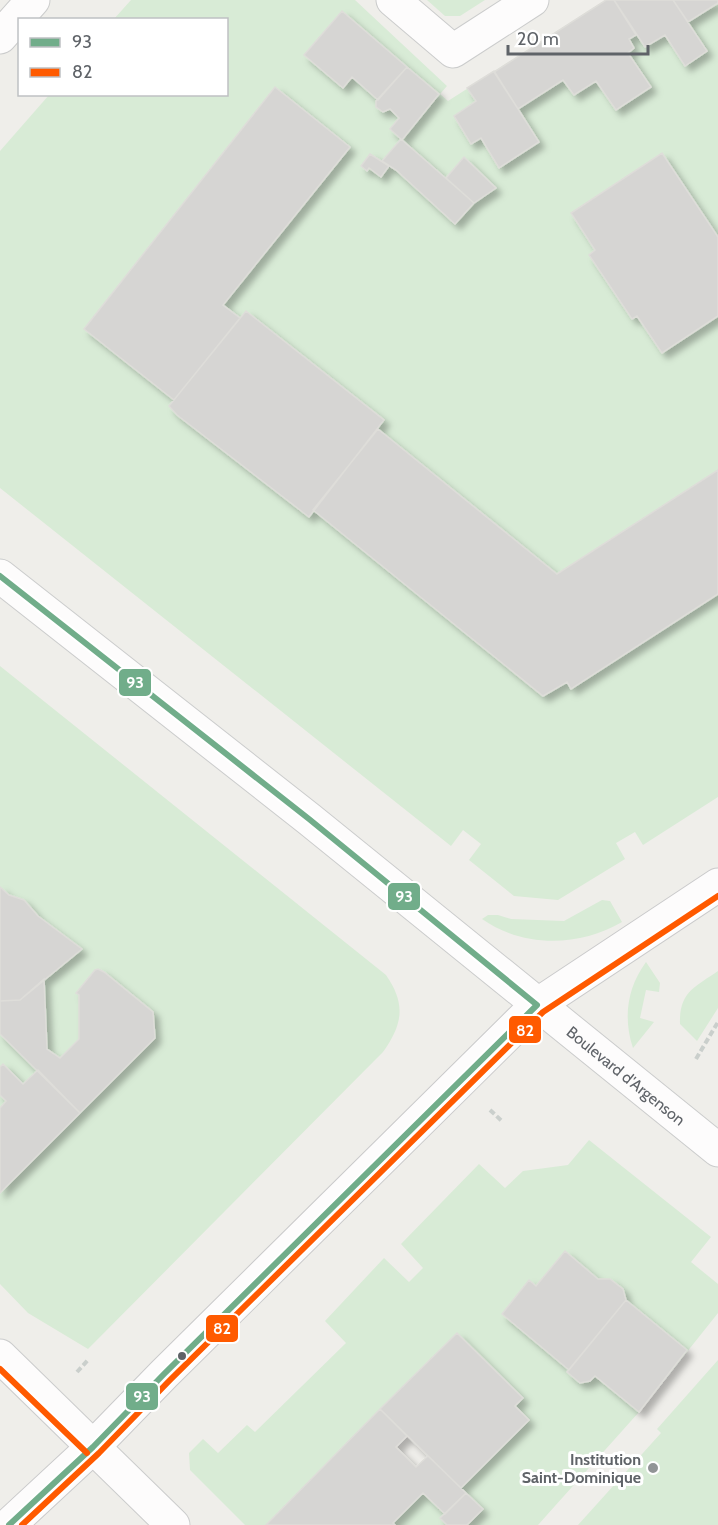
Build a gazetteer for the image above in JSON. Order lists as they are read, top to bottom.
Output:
{
  "streets": {
    "street": ["Boulevard d'Argenson"]
  },
  "places": ["Institution Saint-Dominique"],
  "lines": ["transit line 93", "transit line 82"],
  "legend": ["93", "82"],
  "scale_bar": "20 m"
}
